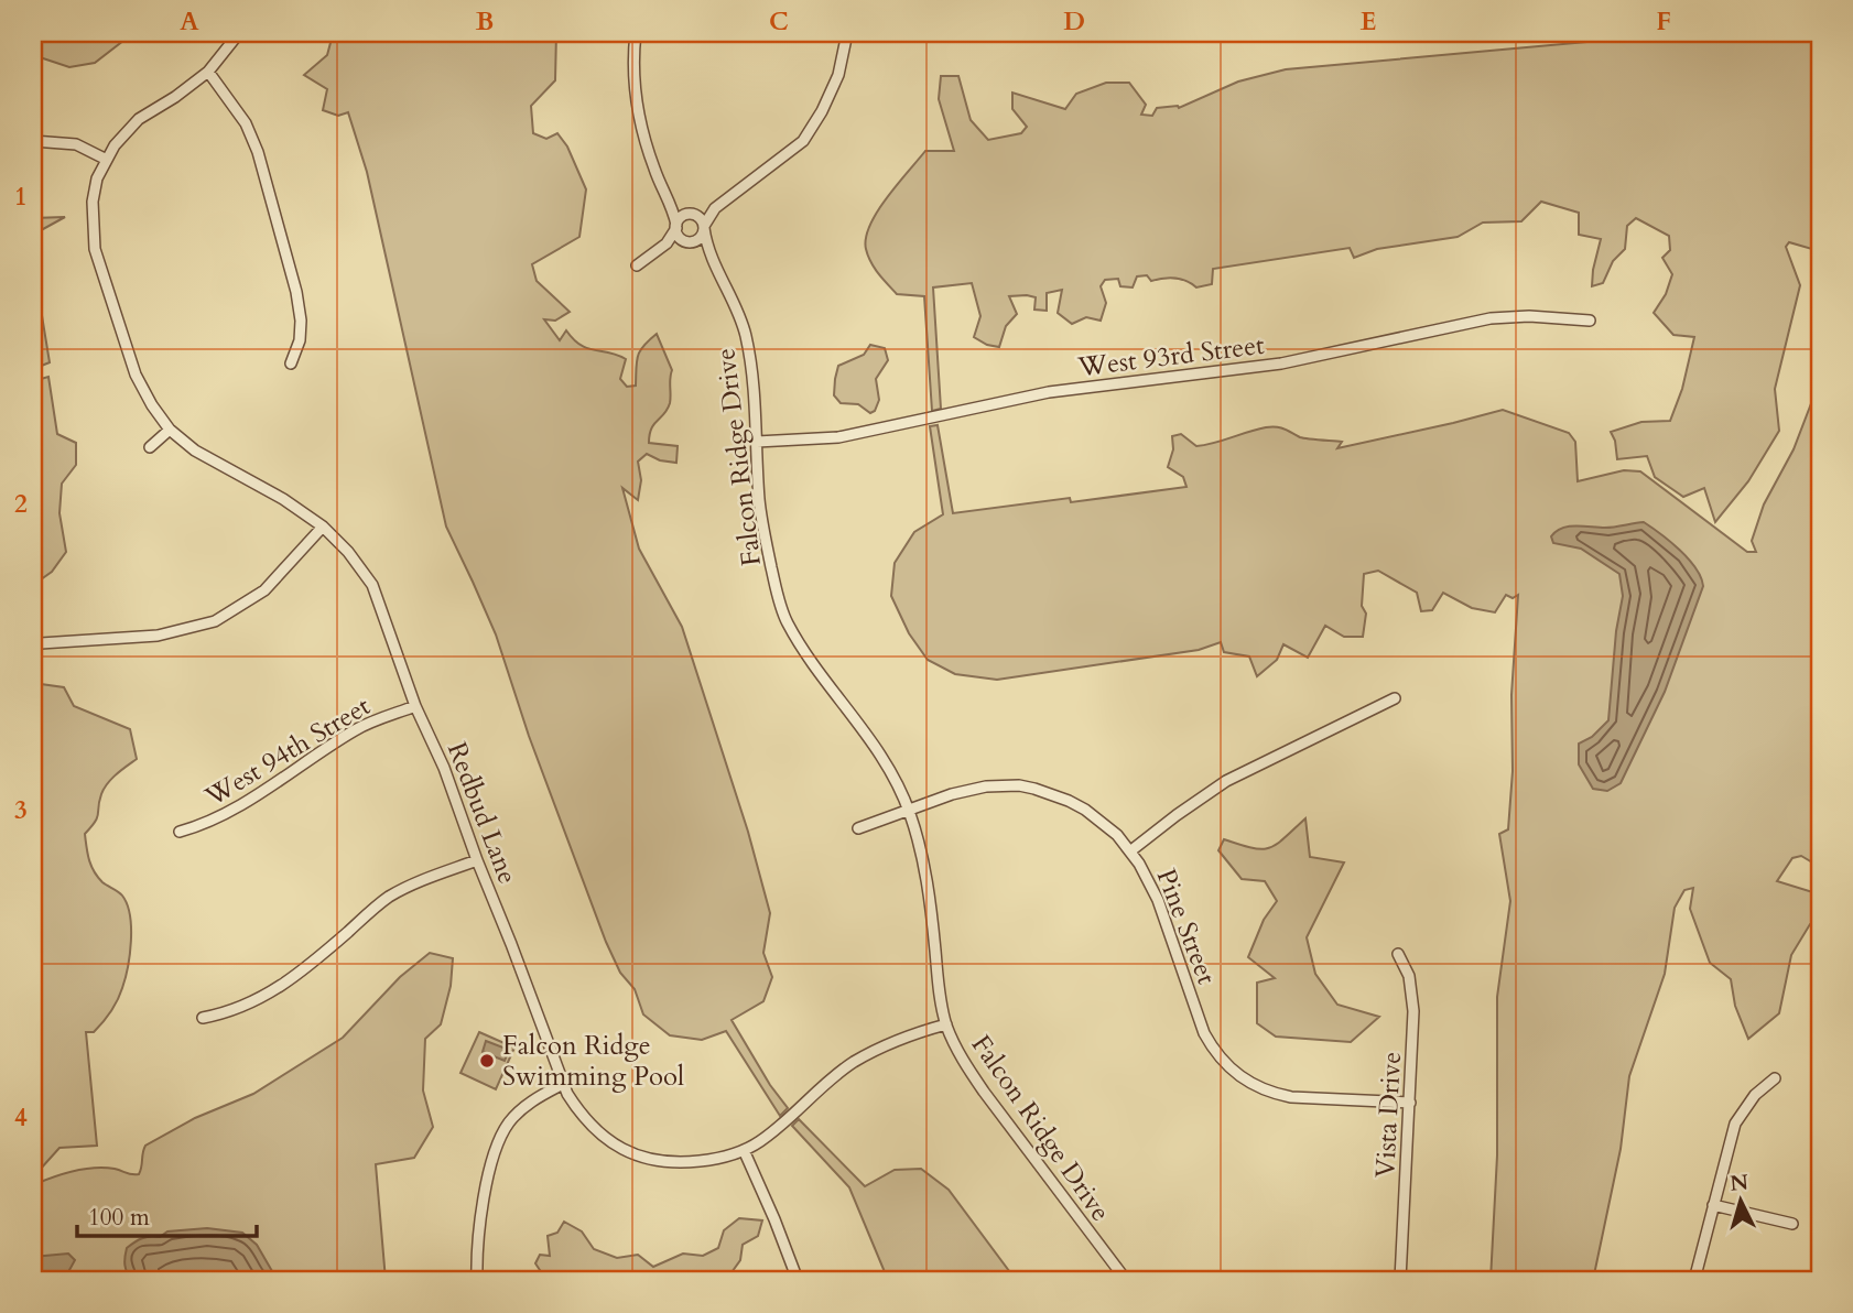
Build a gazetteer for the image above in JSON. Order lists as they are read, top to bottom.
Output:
{
  "streets": {
    "street": [
      "West 93rd Street",
      "Falcon Ridge Drive",
      "West 94th Street",
      "Redbud Lane",
      "Pine Street",
      "Vista Drive"
    ]
  },
  "crossings": [
    ["West 93rd Street", "Falcon Ridge Drive"],
    ["Falcon Ridge Drive", "Redbud Lane"],
    ["Falcon Ridge Drive", "Pine Street"],
    ["West 94th Street", "Redbud Lane"],
    ["Pine Street", "Vista Drive"]
  ],
  "places": ["Falcon Ridge Swimming Pool"],
  "scale_bar": "100 m",
  "north": "top",
  "grid": {
    "columns": [
      "A",
      "B",
      "C",
      "D",
      "E",
      "F"
    ],
    "rows": [
      "1",
      "2",
      "3",
      "4"
    ]
  }
}
